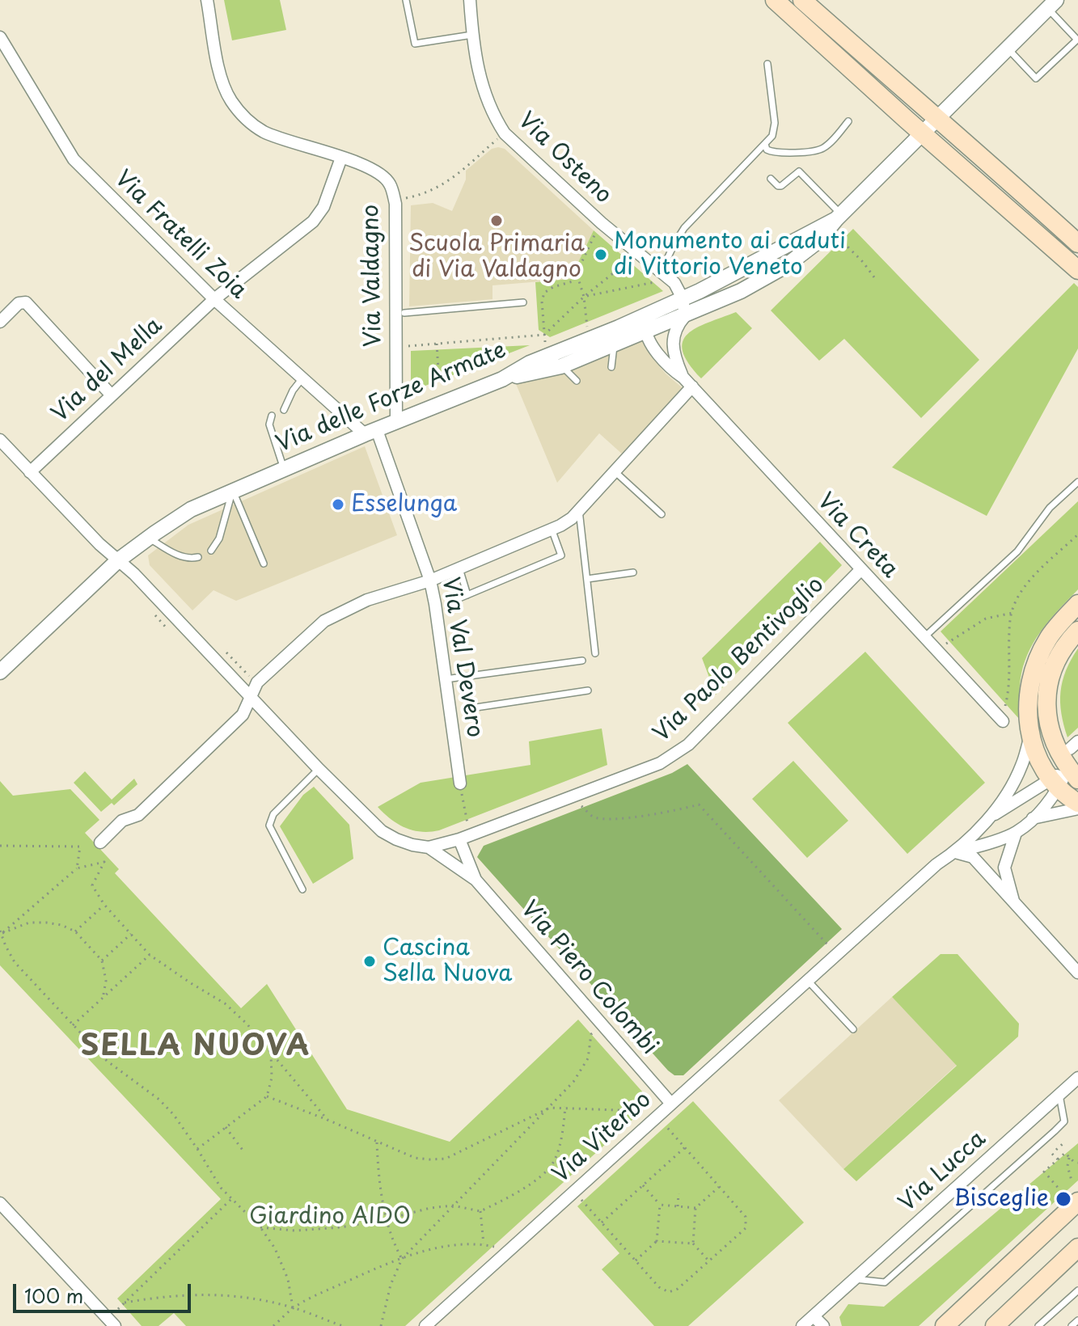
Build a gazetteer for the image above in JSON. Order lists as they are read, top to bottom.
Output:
{
  "streets": {
    "street": [
      "Via Osteno",
      "Via Fratelli Zoia",
      "Via Valdagno",
      "Via del Mella",
      "Via delle Forze Armate",
      "Via Creta",
      "Via Val Devero",
      "Via Paolo Bentivoglio",
      "Via Piero Colombi",
      "Via Viterbo",
      "Via Lucca"
    ]
  },
  "crossings": [
    ["Via Osteno", "Via delle Forze Armate"],
    ["Via Osteno", "Via Creta"],
    ["Via Fratelli Zoia", "Via del Mella"],
    ["Via Fratelli Zoia", "Via delle Forze Armate"],
    ["Via Fratelli Zoia", "Via Val Devero"],
    ["Via Valdagno", "Via del Mella"],
    ["Via Valdagno", "Via delle Forze Armate"],
    ["Via delle Forze Armate", "Via Creta"],
    ["Via delle Forze Armate", "Via Val Devero"],
    ["Via Creta", "Via Paolo Bentivoglio"],
    ["Via Paolo Bentivoglio", "Via Piero Colombi"],
    ["Via Piero Colombi", "Via Viterbo"]
  ],
  "districts": ["SELLA NUOVA"],
  "parks": ["Giardino AIDO"],
  "places": [
    "Scuola Primaria di Via Valdagno",
    "Monumento ai caduti di Vittorio Veneto",
    "Esselunga",
    "Cascina Sella Nuova",
    "Bisceglie"
  ],
  "scale_bar": "100 m"
}
